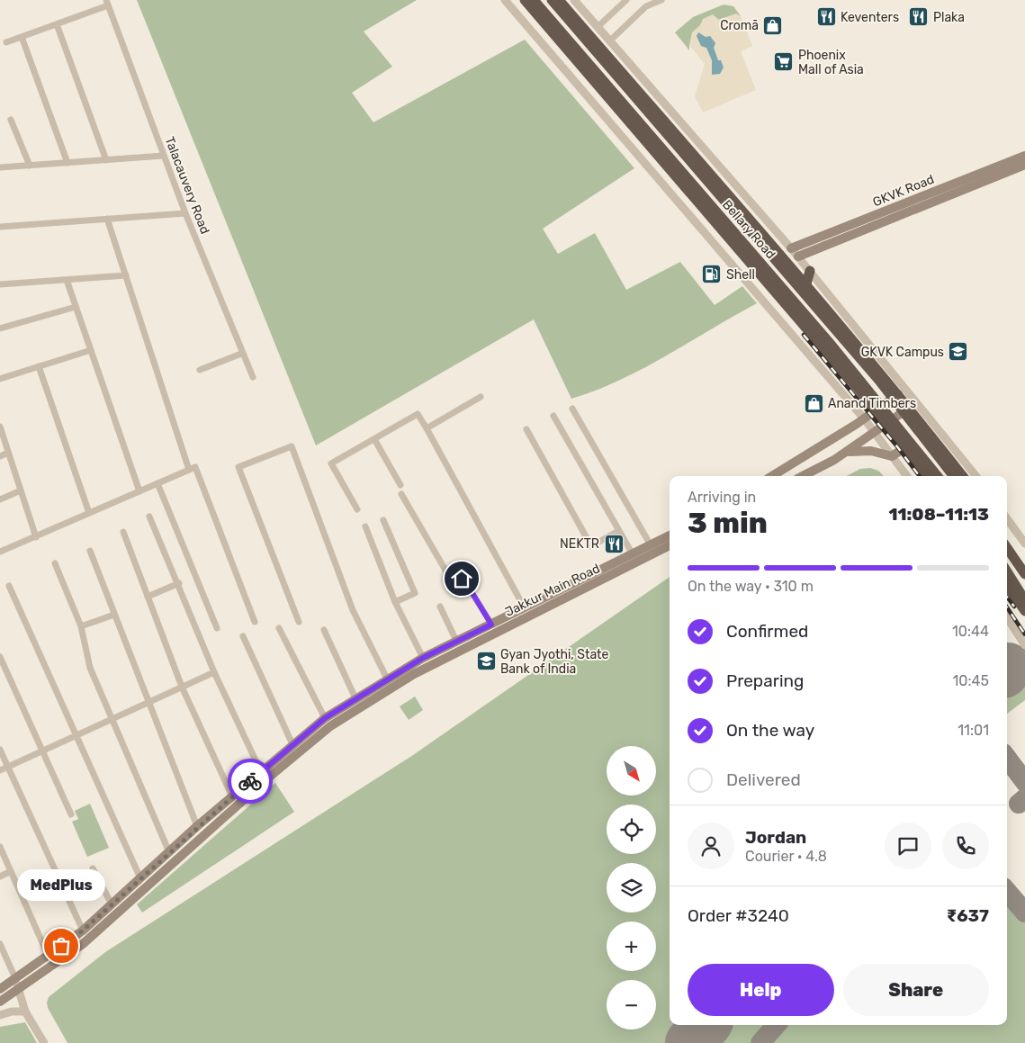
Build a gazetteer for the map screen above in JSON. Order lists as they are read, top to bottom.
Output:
{
  "streets": {
    "highway": ["Bellary Road"],
    "main road": ["GKVK Road", "Jakkur Main Road"],
    "street": ["Talacauvery Road"]
  },
  "places": {
    "restaurant": ["Keventers", "Plaka", "NEKTR"],
    "shop": ["Cromā", "Anand Timbers"],
    "supermarket": ["Phoenix Mall of Asia"],
    "fuel station": ["Shell"],
    "school or university": ["GKVK Campus", "Gyan Jyothi, State Bank of India"],
    "other": ["MedPlus"]
  },
  "north": "bottom right",
  "page": {
    "heading": ["3 min", "Arriving in", "11:08–11:13"],
    "panel": [
      "Jordan",
      "Courier · 4.8",
      "Order #3240",
      "₹637"
    ],
    "bar": "On the way · 310 m",
    "list": [
      ["Confirmed", "10:44"],
      ["Preparing", "10:45"],
      ["On the way", "11:01"],
      "Delivered"
    ],
    "map_buttons": ["+", "−"],
    "bubble": "MedPlus",
    "buttons": ["Help", "Share"]
  }
}
